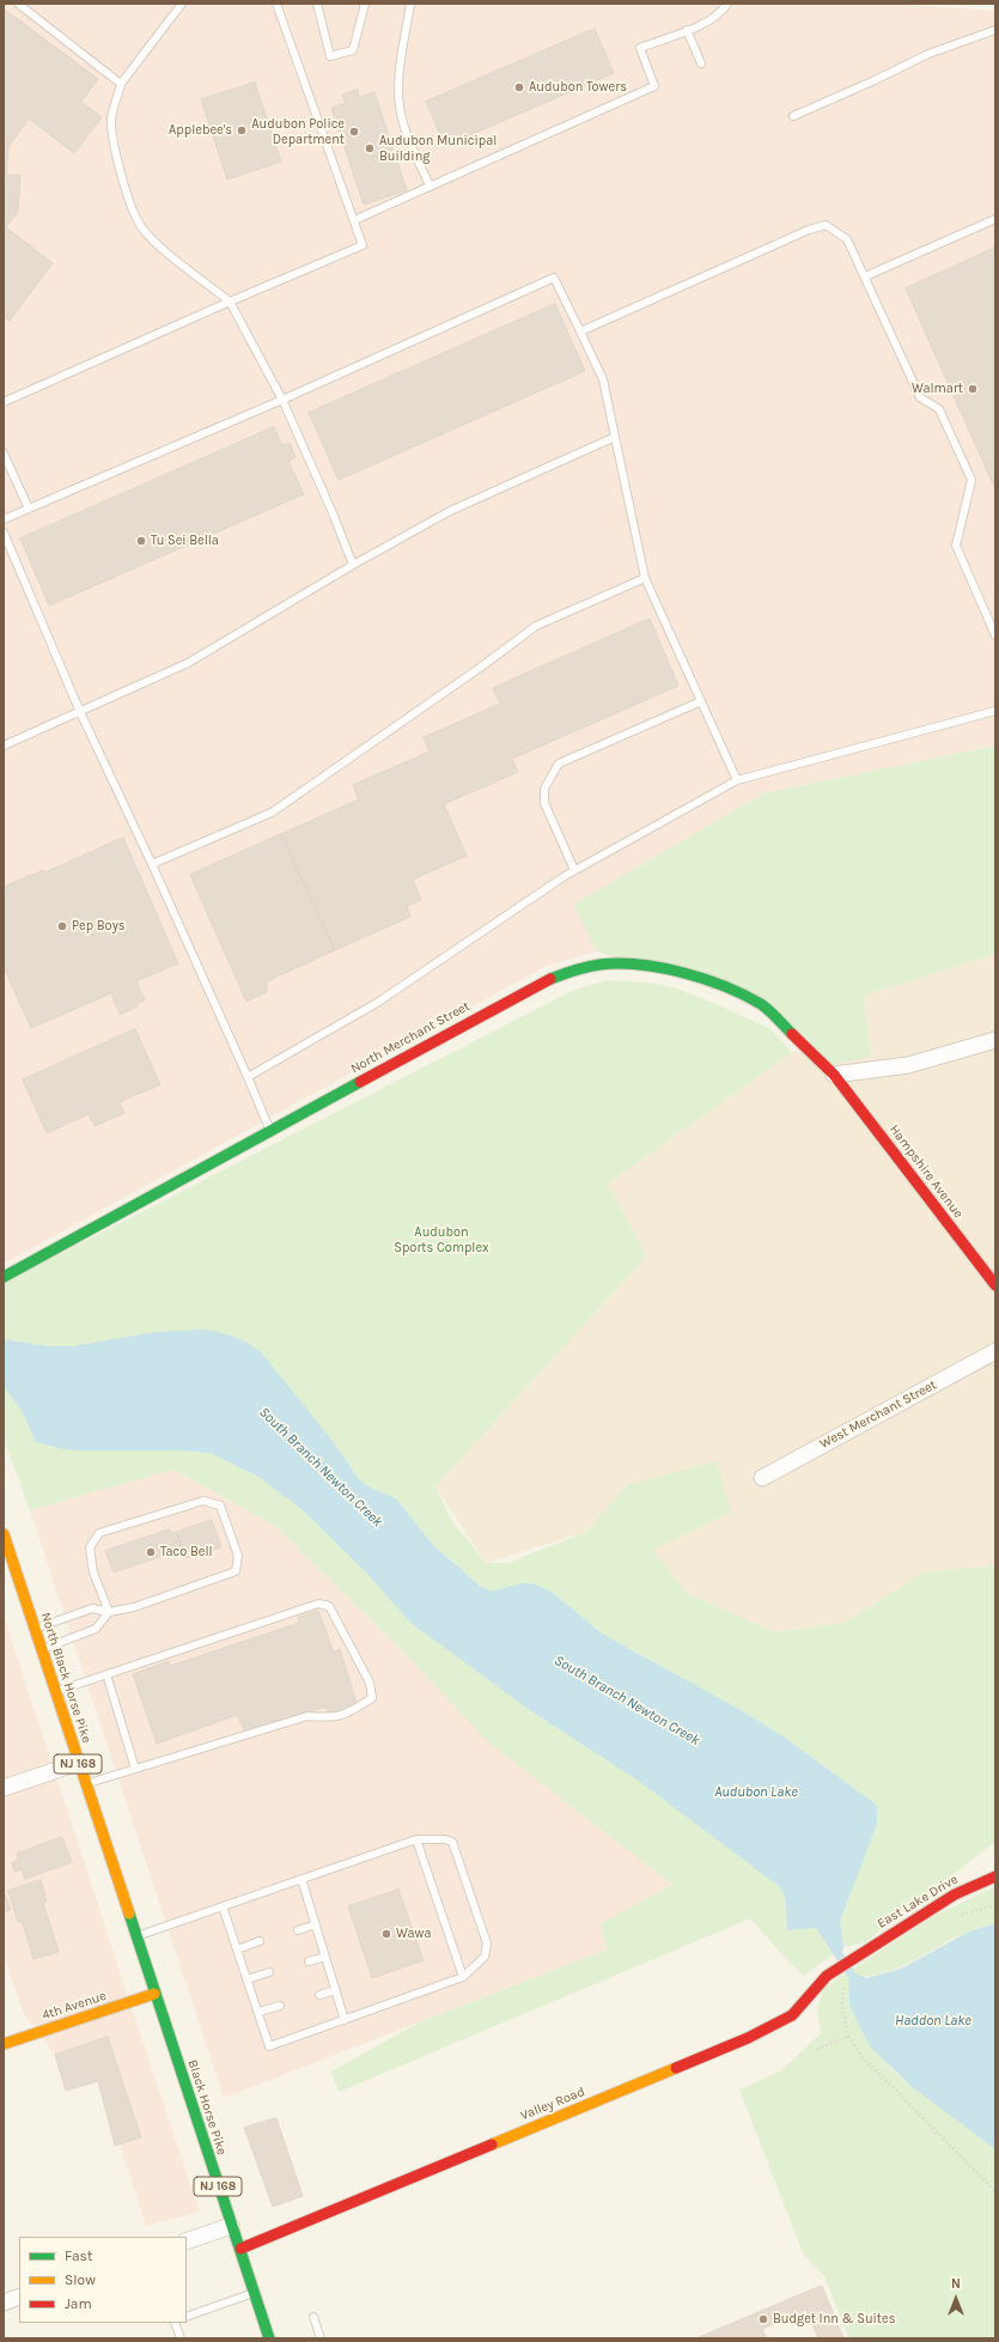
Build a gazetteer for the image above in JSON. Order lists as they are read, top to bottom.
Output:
{
  "streets": {
    "street": [
      "North Merchant Street",
      "Hampshire Avenue",
      "West Merchant Street",
      "North Black Horse Pike",
      "NJ 168",
      "East Lake Drive",
      "4th Avenue",
      "Valley Road",
      "Black Horse Pike"
    ]
  },
  "crossings": [
    ["North Merchant Street", "Hampshire Avenue"],
    ["North Black Horse Pike", "4th Avenue"],
    ["North Black Horse Pike", "Black Horse Pike"],
    ["East Lake Drive", "Valley Road"],
    ["4th Avenue", "Black Horse Pike"],
    ["Valley Road", "Black Horse Pike"]
  ],
  "water": ["South Branch Newton Creek", "Audubon Lake", "Haddon Lake"],
  "parks": ["Audubon Sports Complex"],
  "places": [
    "Audubon Towers",
    "Applebee's",
    "Audubon Police Department",
    "Audubon Municipal Building",
    "Walmart",
    "Tu Sei Bella",
    "Pep Boys",
    "Taco Bell",
    "Wawa",
    "Budget Inn & Suites"
  ],
  "legend": ["Fast", "Slow", "Jam"],
  "north": "top"
}
